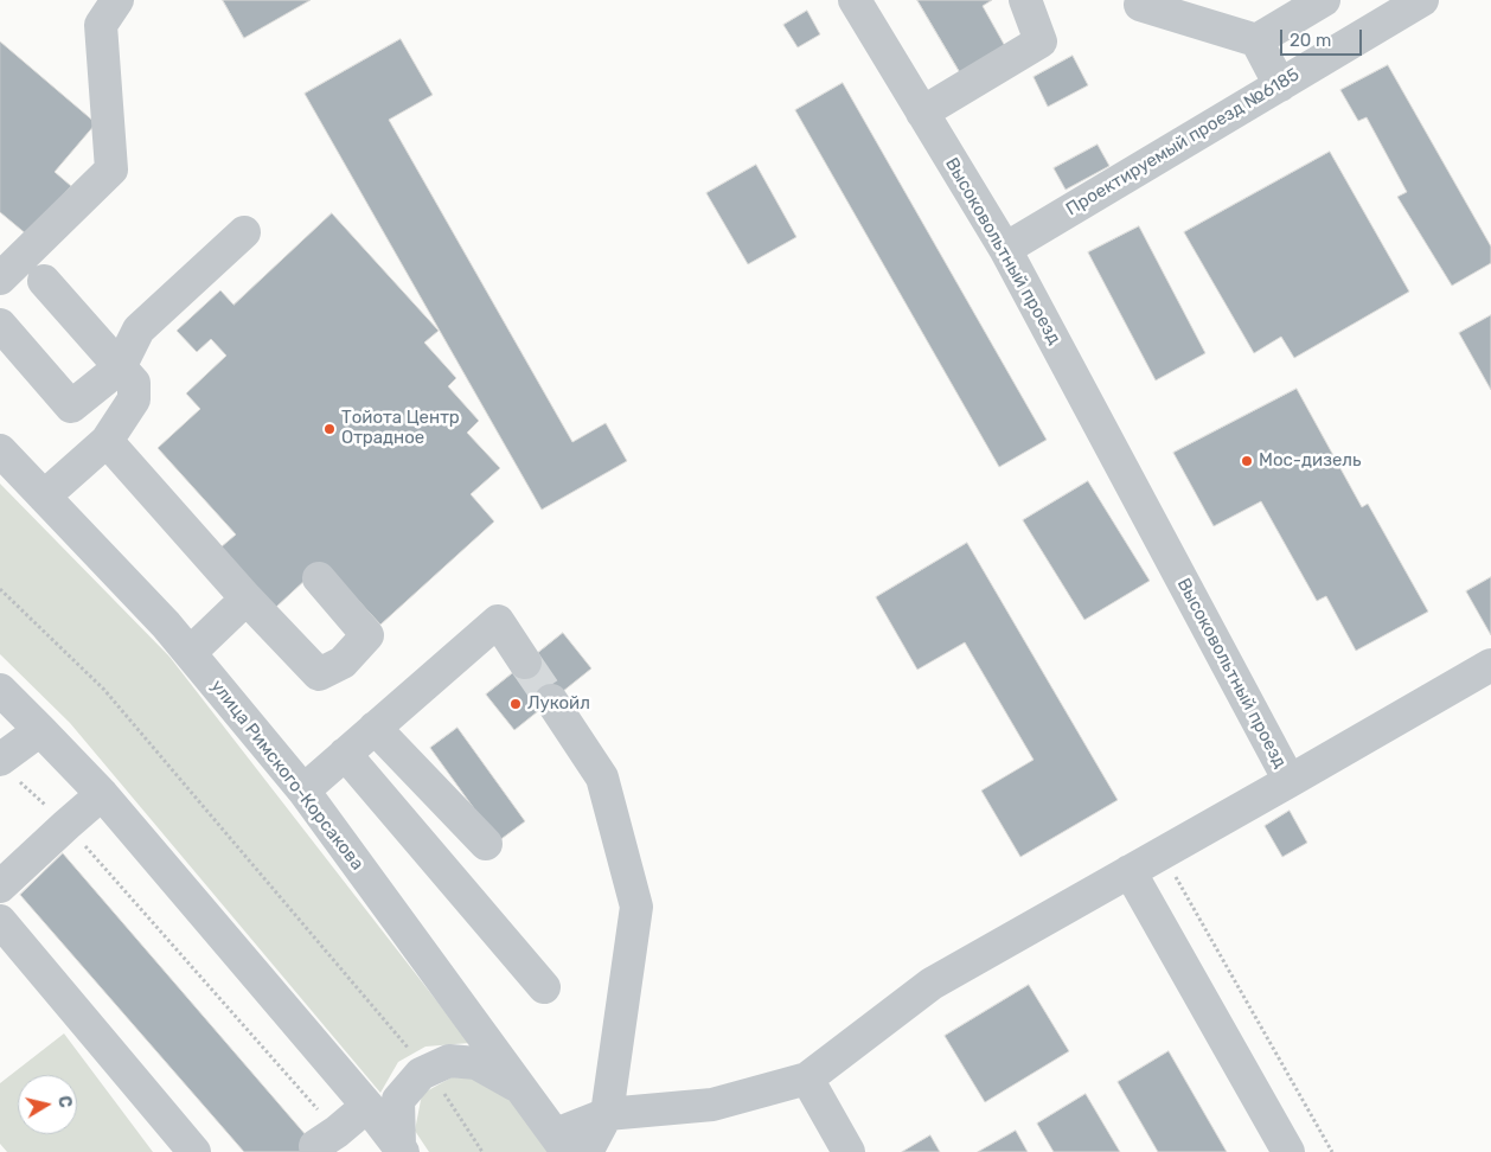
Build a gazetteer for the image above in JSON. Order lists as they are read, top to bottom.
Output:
{
  "streets": {
    "street": ["Проектируемый проезд №6185", "Высоковольтный проезд", "улица Римского-Корсакова"]
  },
  "crossings": [
    ["Проектируемый проезд №6185", "Высоковольтный проезд"],
    ["Высоковольтный проезд", "улица Римского-Корсакова"]
  ],
  "places": ["Тойота Центр Отрадное", "Мос-дизель", "Лукойл"],
  "scale_bar": "20 m",
  "north": "right"
}
